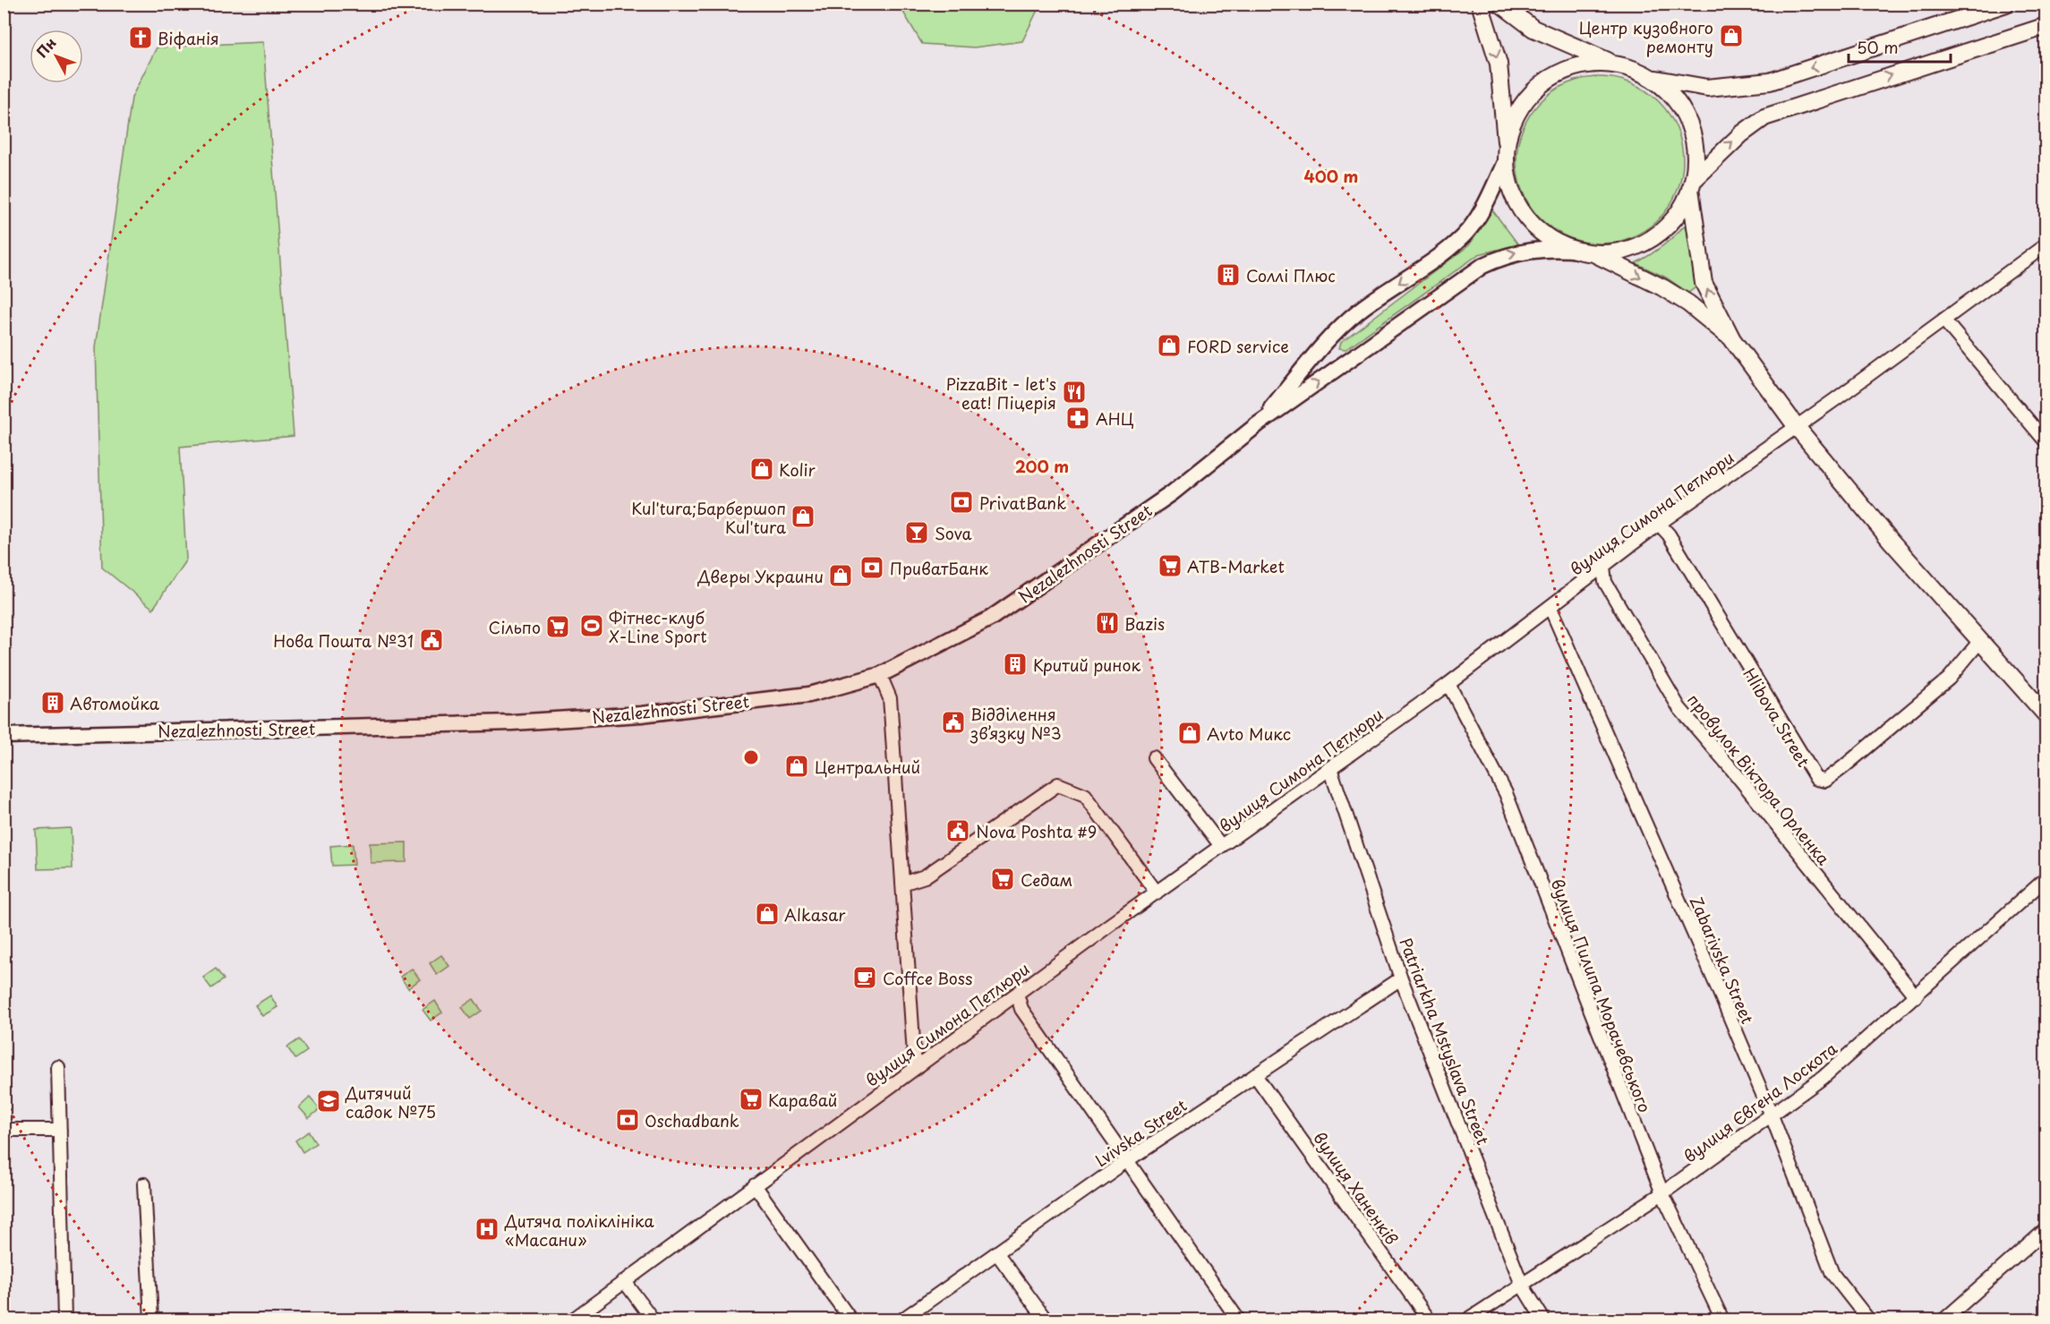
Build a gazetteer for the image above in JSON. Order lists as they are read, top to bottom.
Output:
{
  "streets": {
    "main road": ["Nezalezhnosti Street"],
    "street": [
      "вулиця Симона Петлюри",
      "Hlibova Street",
      "провулок Віктора Орленка",
      "Zabarivska Street",
      "вулиця Пилипа Морачевського",
      "Patriarkha Mstyslava Street",
      "вулиця Євгена Лоскота",
      "Lvivska Street",
      "вулиця Ханенків"
    ]
  },
  "crossings": [
    ["вулиця Симона Петлюри", "Hlibova Street"],
    ["вулиця Симона Петлюри", "провулок Віктора Орленка"],
    ["вулиця Симона Петлюри", "Zabarivska Street"],
    ["вулиця Симона Петлюри", "вулиця Пилипа Морачевського"],
    ["вулиця Симона Петлюри", "Patriarkha Mstyslava Street"],
    ["провулок Віктора Орленка", "вулиця Євгена Лоскота"],
    ["Zabarivska Street", "вулиця Євгена Лоскота"],
    ["вулиця Пилипа Морачевського", "вулиця Євгена Лоскота"],
    ["Patriarkha Mstyslava Street", "вулиця Євгена Лоскота"],
    ["Patriarkha Mstyslava Street", "Lvivska Street"],
    ["Lvivska Street", "вулиця Ханенків"]
  ],
  "places": {
    "shop": [
      "Центр кузовного ремонту",
      "FORD service",
      "Kolir",
      "Kul'tura;Барбершоп Kul'tura",
      "Дверы Украини",
      "Avto Микс",
      "Центральний",
      "Alkasar"
    ],
    "church": ["Віфанія"],
    "building": ["Соллі Плюс", "Критий ринок", "Автомойка"],
    "restaurant": ["PizzaBit - let's eat! Піцерія", "Bazis"],
    "pharmacy": ["АНЦ"],
    "bank": ["PrivatBank", "ПриватБанк", "Oschadbank"],
    "bar": ["Sova"],
    "supermarket": [
      "ATB-Market",
      "Сільпо",
      "Седам",
      "Каравай"
    ],
    "sports": ["Фітнес-клуб X-Line Sport"],
    "public building": ["Нова Пошта №31", "Відділення зв’язку №3", "Nova Poshta #9"],
    "cafe": ["Coffce Boss"],
    "school or university": ["Дитячий садок №75"],
    "hospital": ["Дитяча поліклініка «Масани»"]
  },
  "scale_bar": "50 m",
  "north": "top left",
  "rings": ["400 m", "200 m"]
}
